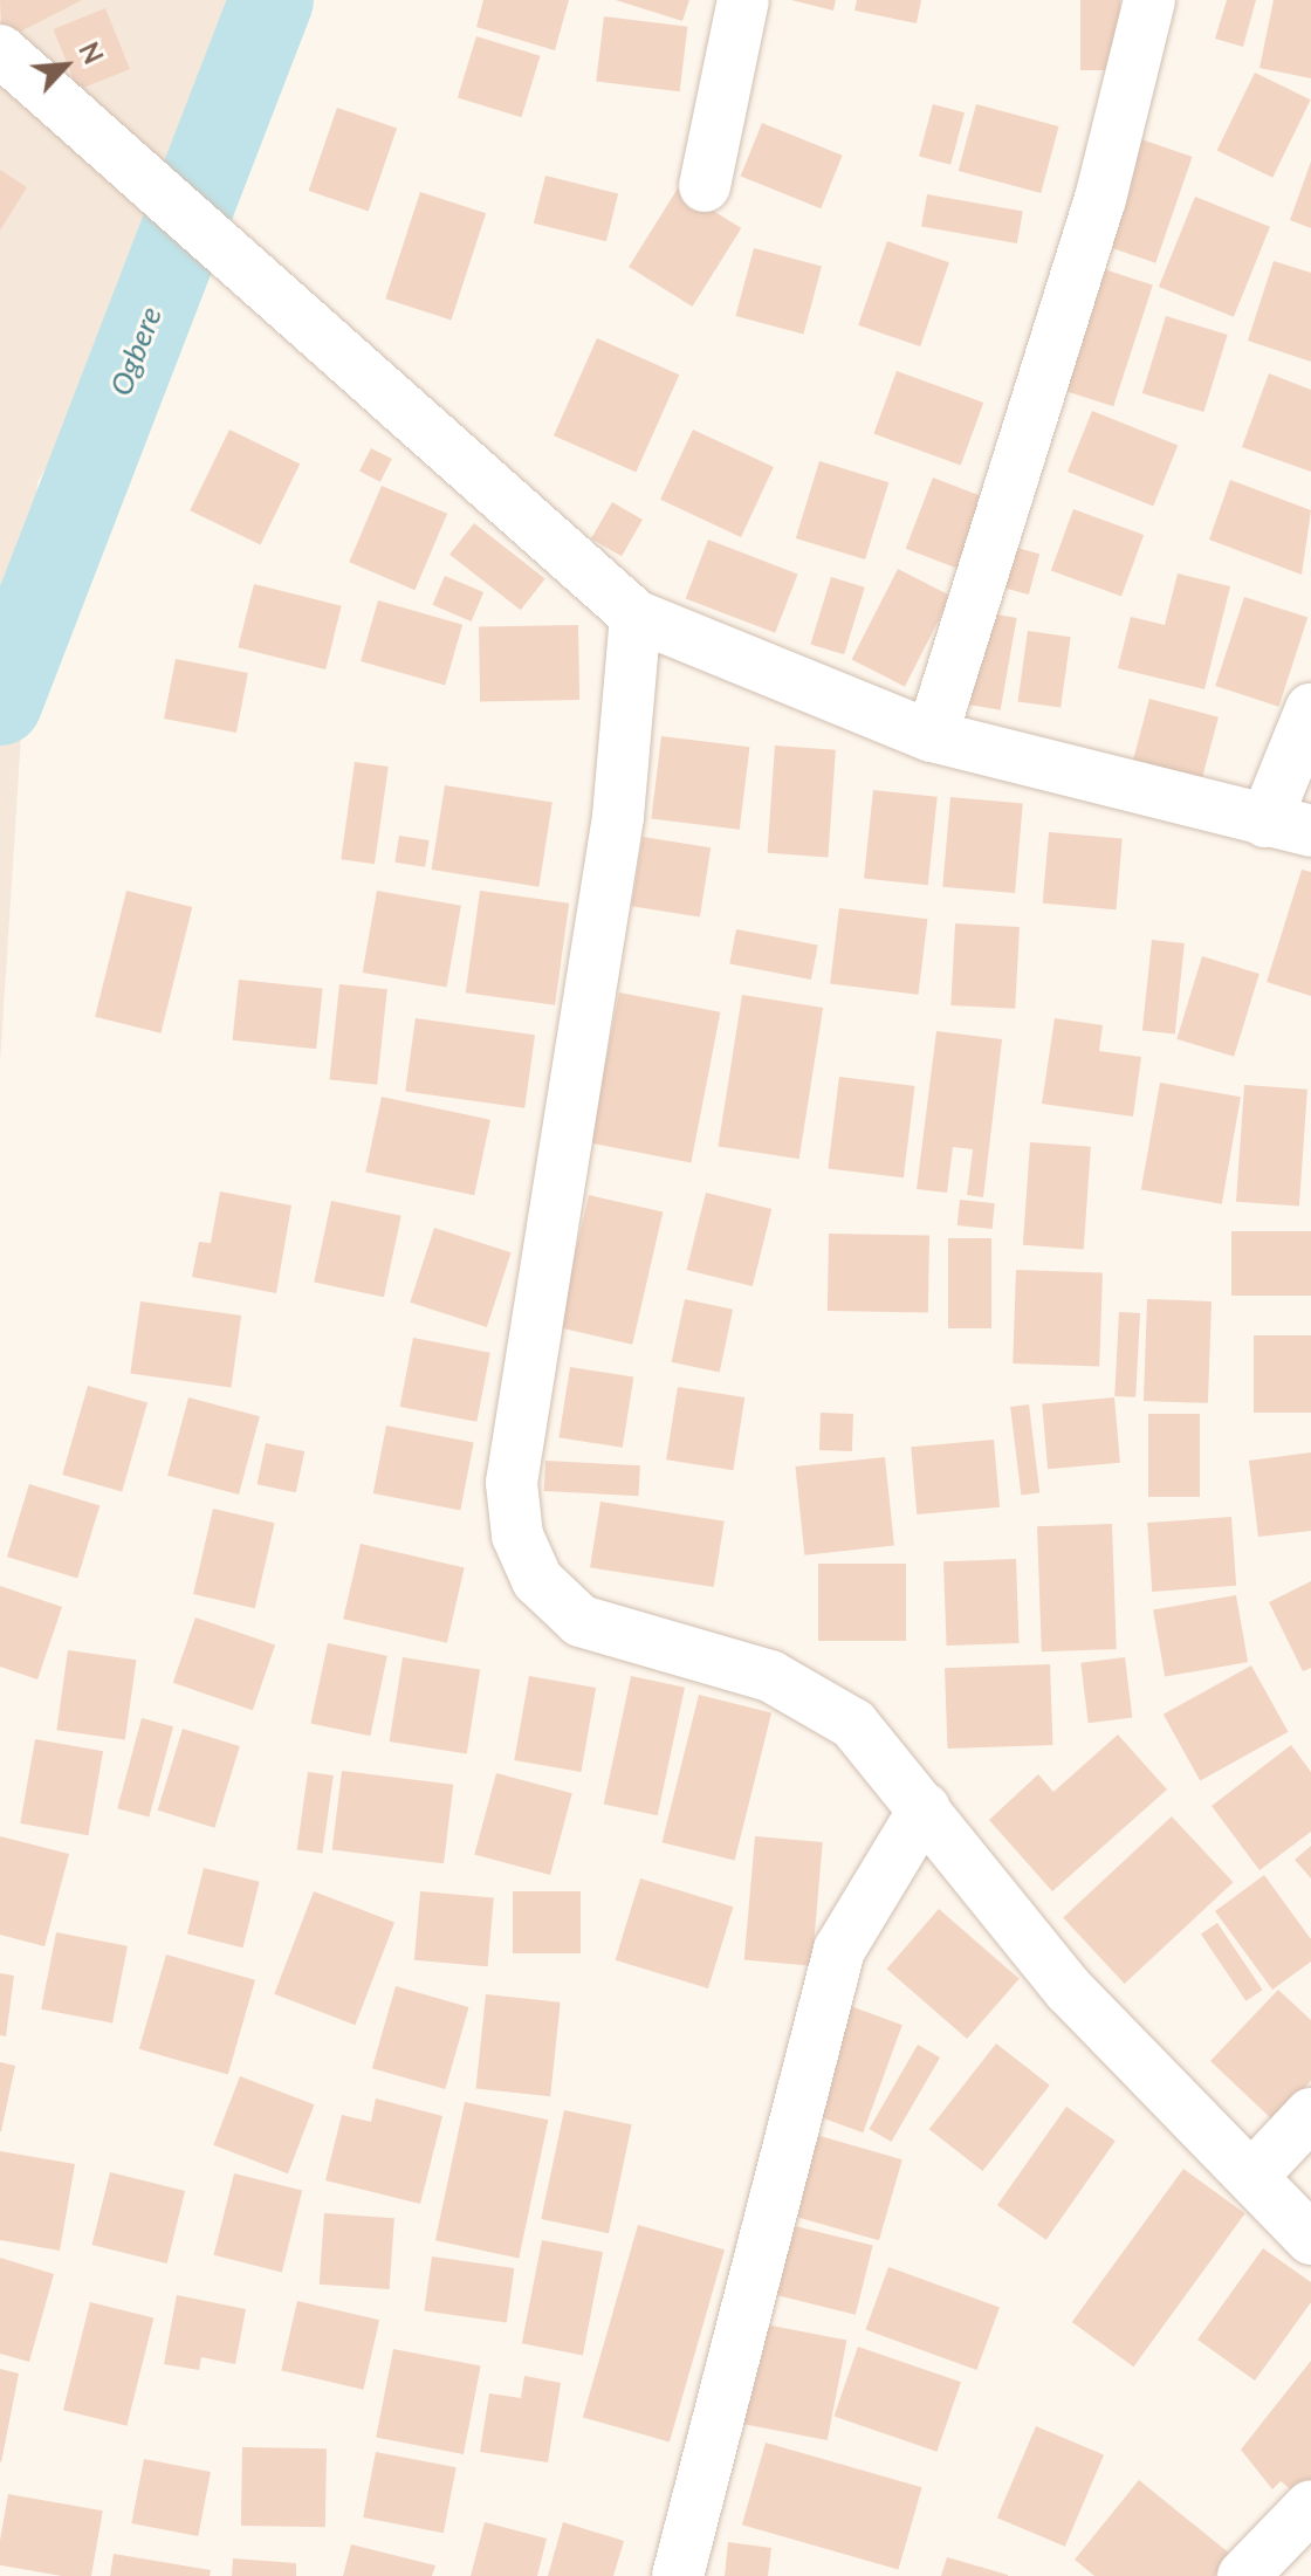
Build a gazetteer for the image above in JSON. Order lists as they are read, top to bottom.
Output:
{
  "water": ["Ogbere"],
  "north": "top right"
}
